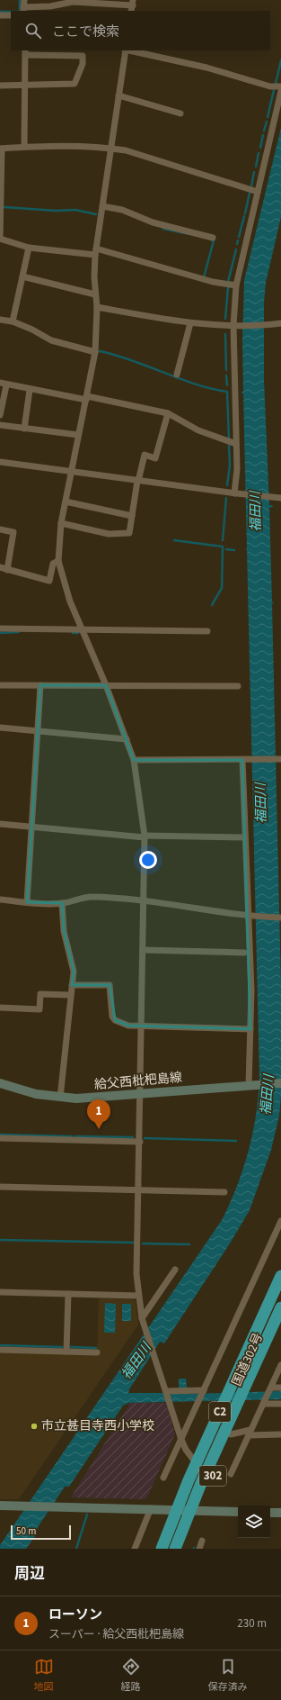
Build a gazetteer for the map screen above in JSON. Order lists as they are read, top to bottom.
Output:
{
  "streets": {
    "highway": ["国道302号", "C2", "302"],
    "main road": ["給父西枇杷島線"]
  },
  "crossings": [
    ["国道302号", "C2"]
  ],
  "water": ["福田川"],
  "places": ["市立甚目寺西小学校"],
  "scale_bar": "50 m",
  "page": {
    "search": "ここで検索",
    "pins": "1",
    "scale": "50 m",
    "heading": "周辺",
    "list": [
      {
        "mark": "1",
        "name": "ローソン",
        "note": "スーパー · 給父西枇杷島線",
        "value": "230 m"
      }
    ],
    "nav": ["地図", "経路", "保存済み"]
  }
}
